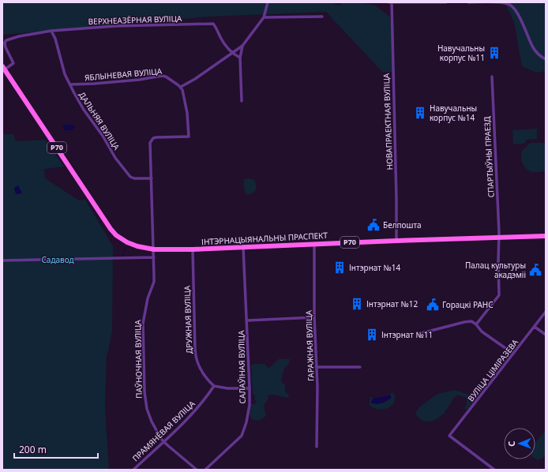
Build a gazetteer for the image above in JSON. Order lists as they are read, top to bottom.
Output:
{
  "streets": {
    "main road": ["Р70", "ІНТЭРНАЦЫЯНАЛЬНЫ ПРАСПЕКТ"],
    "street": [
      "ВЕРХНЕАЗЁРНАЯ ВУЛІЦА",
      "ЯБЛЫНЕВАЯ ВУЛІЦА",
      "ДАЛЬНЯЯ ВУЛІЦА",
      "НОВАПРАЕКТНАЯ ВУЛІЦА",
      "СПАРТЫЎНЫ ПРАЕЗД",
      "ДРУЖНАЯ ВУЛІЦА",
      "ГАРАЖНАЯ ВУЛІЦА",
      "ПАЎНОЧНАЯ ВУЛІЦА",
      "САЛАЎІНАЯ ВУЛІЦА",
      "ВУЛІЦА ЦІМІРАЗЕВА",
      "ПРАМЯНЁВАЯ ВУЛІЦА"
    ]
  },
  "crossings": [
    ["ВЕРХНЕАЗЁРНАЯ ВУЛІЦА", "ДАЛЬНЯЯ ВУЛІЦА"],
    ["ВЕРХНЕАЗЁРНАЯ ВУЛІЦА", "Р70"],
    ["ЯБЛЫНЕВАЯ ВУЛІЦА", "ДАЛЬНЯЯ ВУЛІЦА"],
    ["НОВАПРАЕКТНАЯ ВУЛІЦА", "ІНТЭРНАЦЫЯНАЛЬНЫ ПРАСПЕКТ"],
    ["Р70", "ІНТЭРНАЦЫЯНАЛЬНЫ ПРАСПЕКТ"],
    ["Р70", "ПАЎНОЧНАЯ ВУЛІЦА"],
    ["СПАРТЫЎНЫ ПРАЕЗД", "ІНТЭРНАЦЫЯНАЛЬНЫ ПРАСПЕКТ"],
    ["ІНТЭРНАЦЫЯНАЛЬНЫ ПРАСПЕКТ", "ДРУЖНАЯ ВУЛІЦА"],
    ["ІНТЭРНАЦЫЯНАЛЬНЫ ПРАСПЕКТ", "ГАРАЖНАЯ ВУЛІЦА"],
    ["ІНТЭРНАЦЫЯНАЛЬНЫ ПРАСПЕКТ", "ПАЎНОЧНАЯ ВУЛІЦА"],
    ["ІНТЭРНАЦЫЯНАЛЬНЫ ПРАСПЕКТ", "САЛАЎІНАЯ ВУЛІЦА"],
    ["ДРУЖНАЯ ВУЛІЦА", "ПРАМЯНЁВАЯ ВУЛІЦА"],
    ["ПАЎНОЧНАЯ ВУЛІЦА", "ПРАМЯНЁВАЯ ВУЛІЦА"]
  ],
  "parks": ["Садавод"],
  "places": {
    "building": [
      "Навучальны корпус №11",
      "Навучальны корпус №14",
      "Інтэрнат №14",
      "Інтэрнат №12",
      "Інтэрнат №11"
    ],
    "public building": ["Белпошта", "Палац культуры акадэміі", "Горацкі РАНС"]
  },
  "scale_bar": "200 m",
  "north": "left"
}
